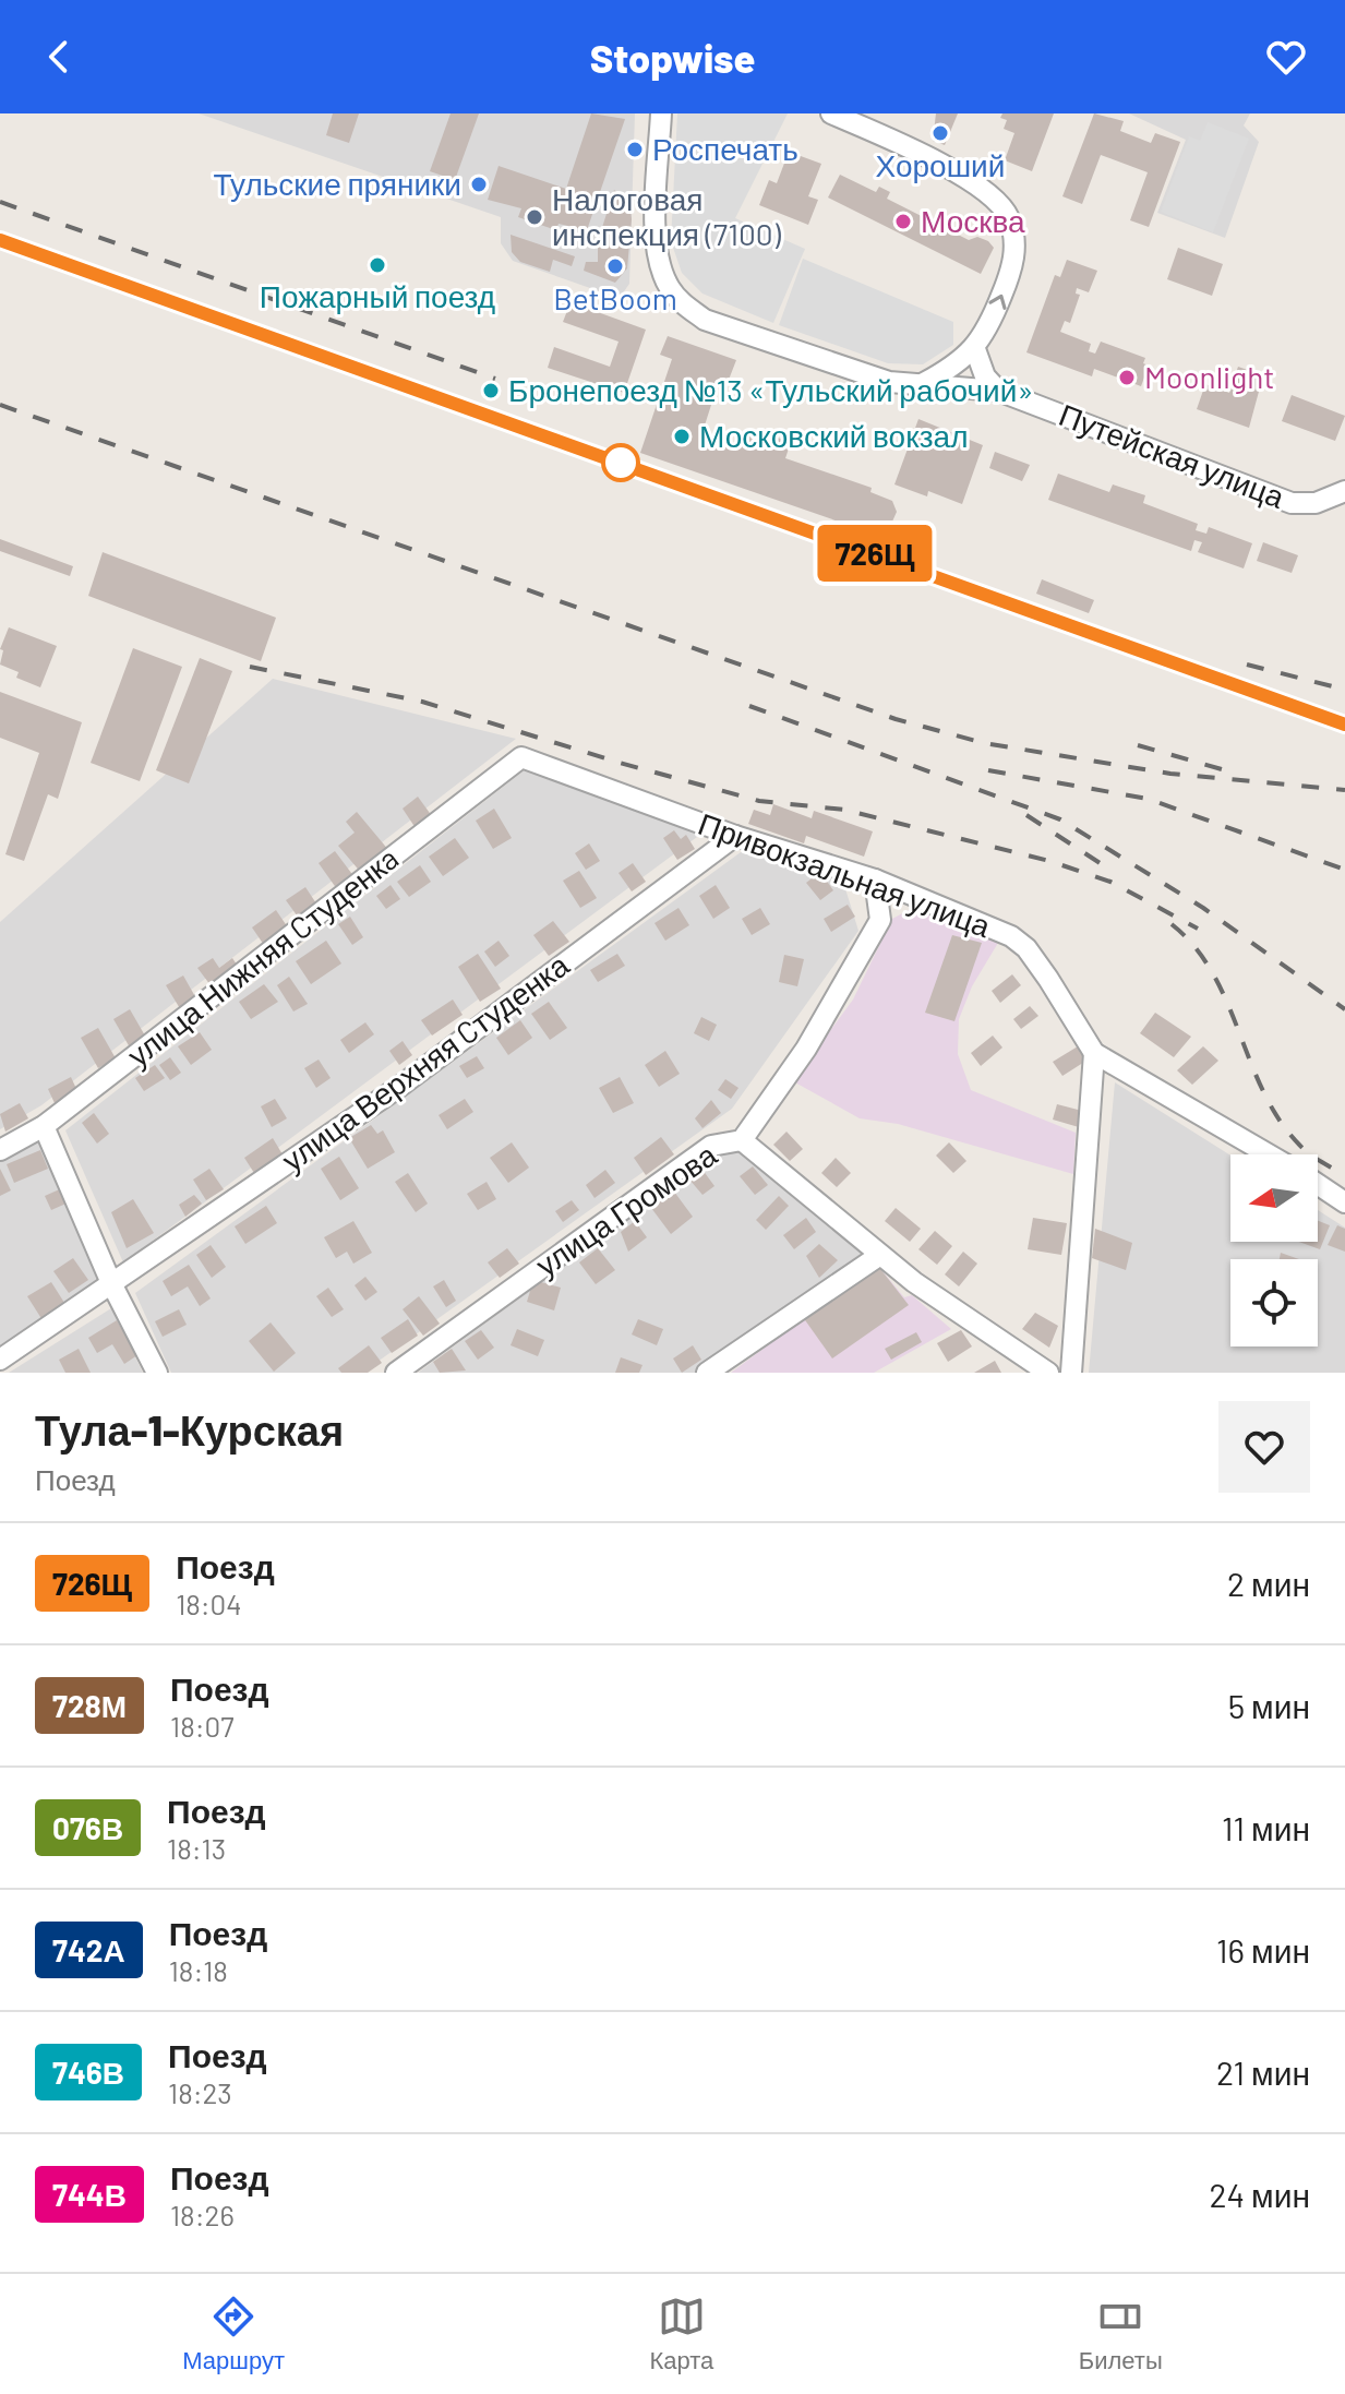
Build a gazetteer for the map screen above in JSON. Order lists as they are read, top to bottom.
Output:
{
  "streets": {
    "street": [
      "Путейская улица",
      "Привокзальная улица",
      "улица Нижняя Cтуденкa",
      "улица Верхняя Cтуденка",
      "улица Громова"
    ]
  },
  "crossings": [
    ["Привокзальная улица", "улица Нижняя Cтуденкa"],
    ["Привокзальная улица", "улица Верхняя Cтуденка"],
    ["Привокзальная улица", "улица Громова"]
  ],
  "places": [
    "Хороший",
    "Роспечать",
    "Тульские пряники",
    "Налоговая инспекция (7100)",
    "Москва",
    "Пожарный поезд",
    "BetBoom",
    "Moonlight",
    "Бронепоезд №13 «Тульский рабочий»",
    "Московский вокзал"
  ],
  "north": "left",
  "page": {
    "header": "Stopwise",
    "on_map": "726Щ",
    "heading": ["Тула-1-Курская", "Поезд"],
    "list": [
      {
        "mark": "726Щ",
        "name": "Поезд",
        "note": "18:04",
        "value": "2 мин"
      },
      {
        "mark": "728М",
        "name": "Поезд",
        "note": "18:07",
        "value": "5 мин"
      },
      {
        "mark": "076В",
        "name": "Поезд",
        "note": "18:13",
        "value": "11 мин"
      },
      {
        "mark": "742А",
        "name": "Поезд",
        "note": "18:18",
        "value": "16 мин"
      },
      {
        "mark": "746В",
        "name": "Поезд",
        "note": "18:23",
        "value": "21 мин"
      },
      {
        "mark": "744В",
        "name": "Поезд",
        "note": "18:26",
        "value": "24 мин"
      }
    ],
    "tabs": ["Маршрут", "Карта", "Билеты"]
  }
}
